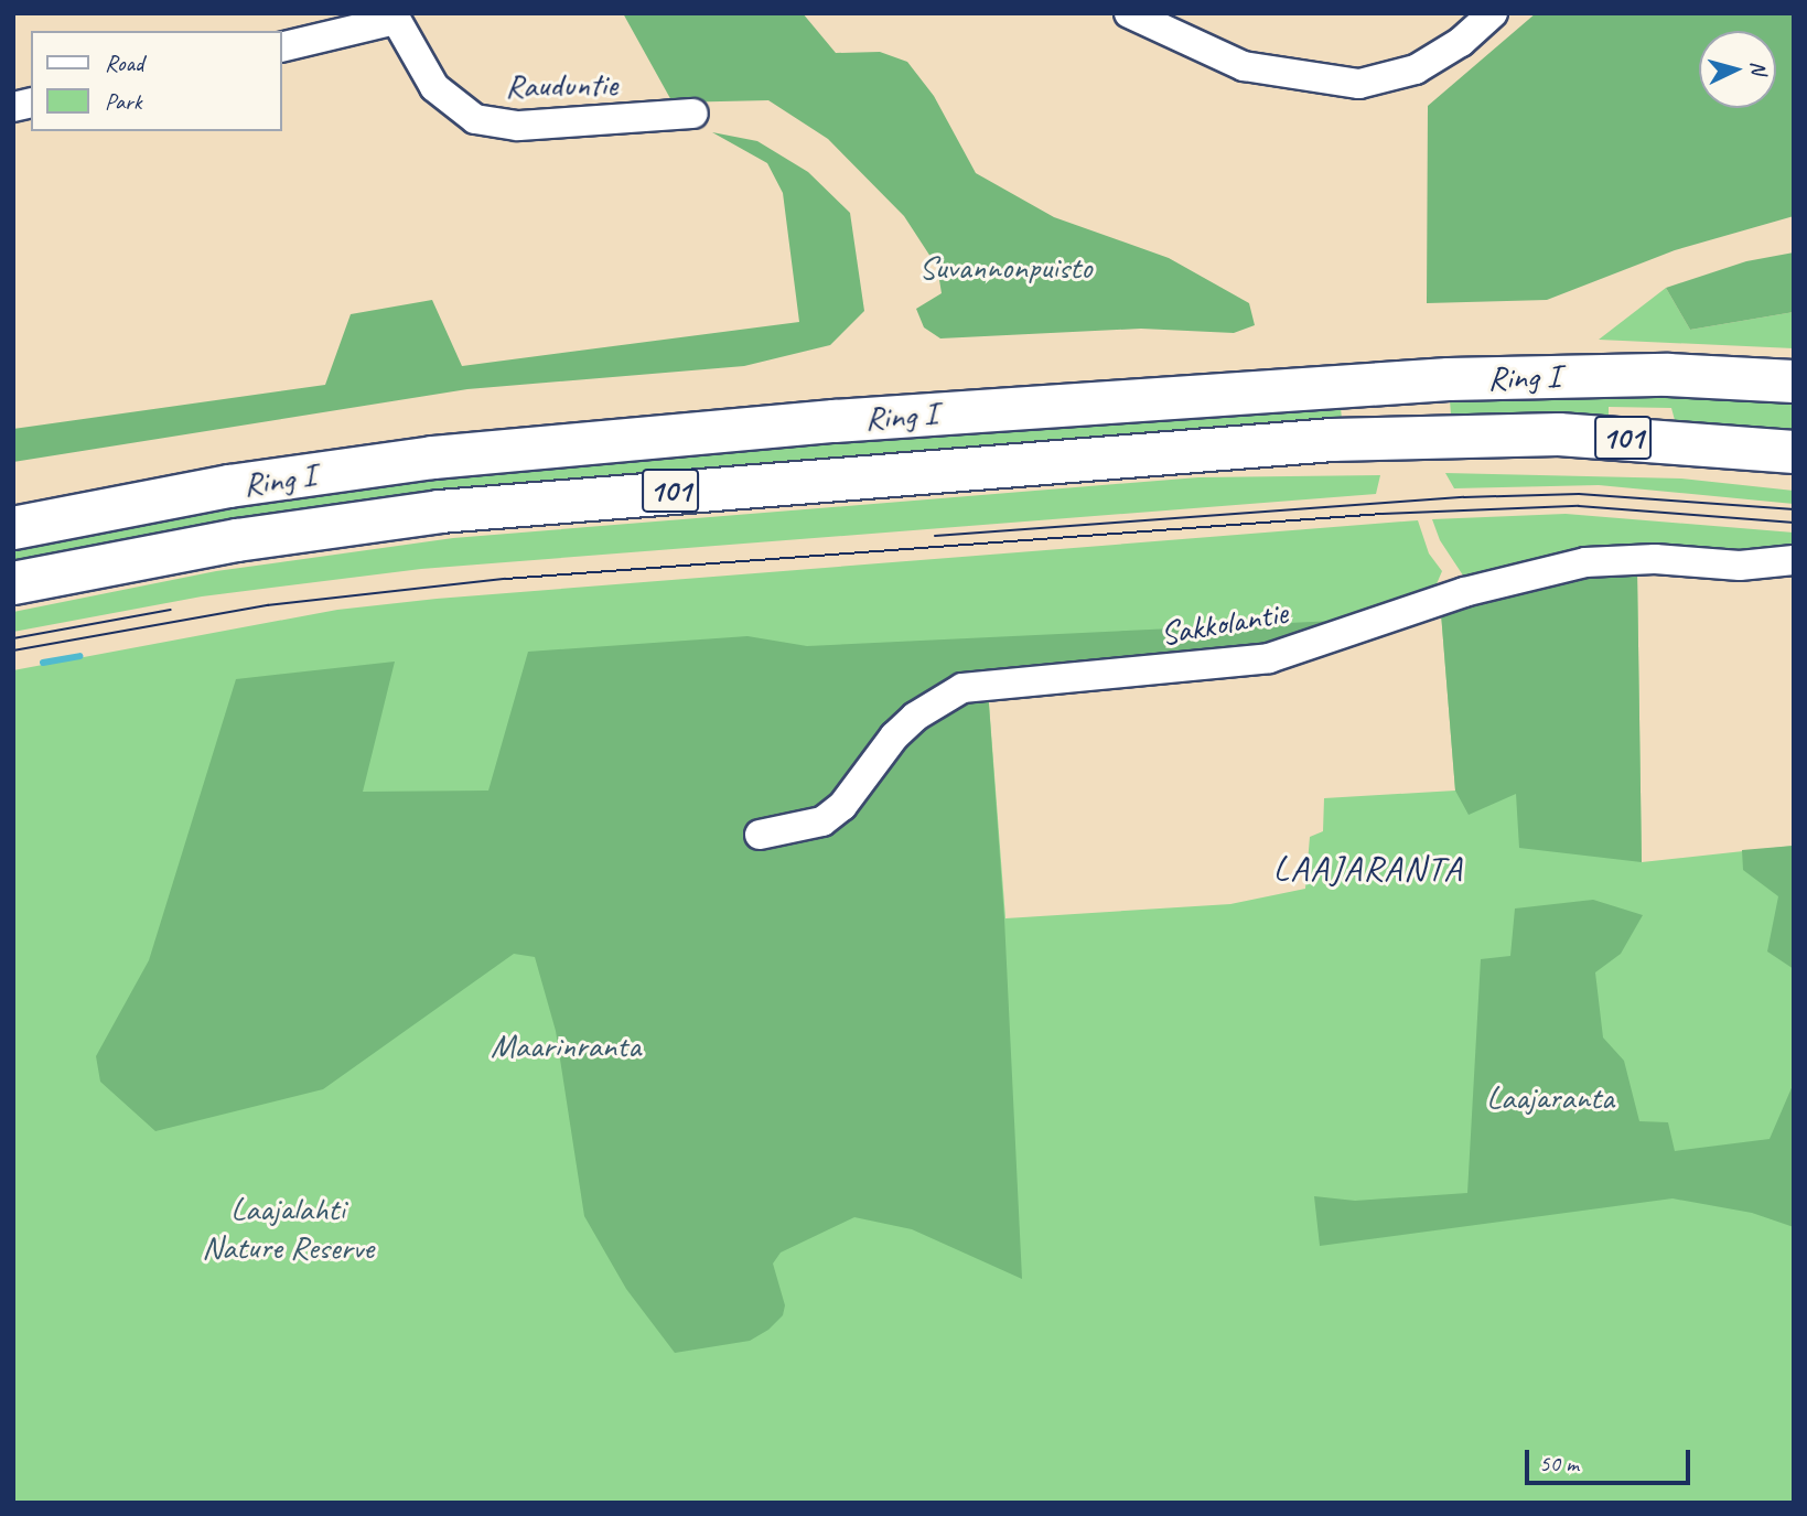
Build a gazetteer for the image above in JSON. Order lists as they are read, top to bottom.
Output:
{
  "streets": {
    "highway": ["Ring I", "101"],
    "street": ["Rauduntie", "Sakkolantie"]
  },
  "districts": ["LAAJARANTA"],
  "parks": [
    "Suvannonpuisto",
    "Maarinranta",
    "Laajaranta",
    "Laajalahti Nature Reserve"
  ],
  "legend": ["Road", "Park"],
  "scale_bar": "50 m",
  "north": "right"
}
